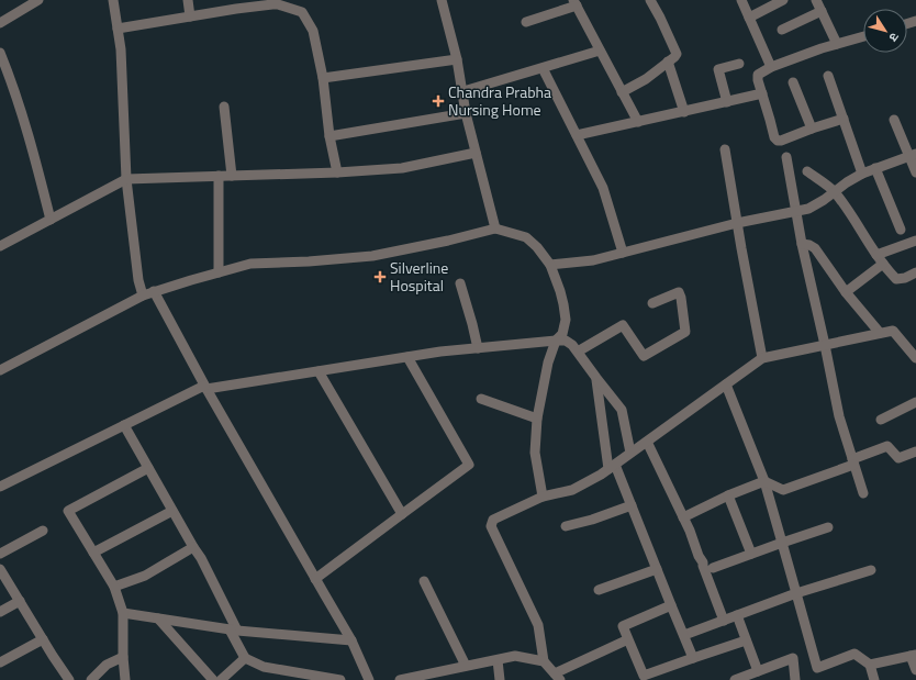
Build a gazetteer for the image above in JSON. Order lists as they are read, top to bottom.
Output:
{
  "places": {
    "health": ["Chandra Prabha Nursing Home", "Silverline Hospital"]
  },
  "north": "bottom right"
}
